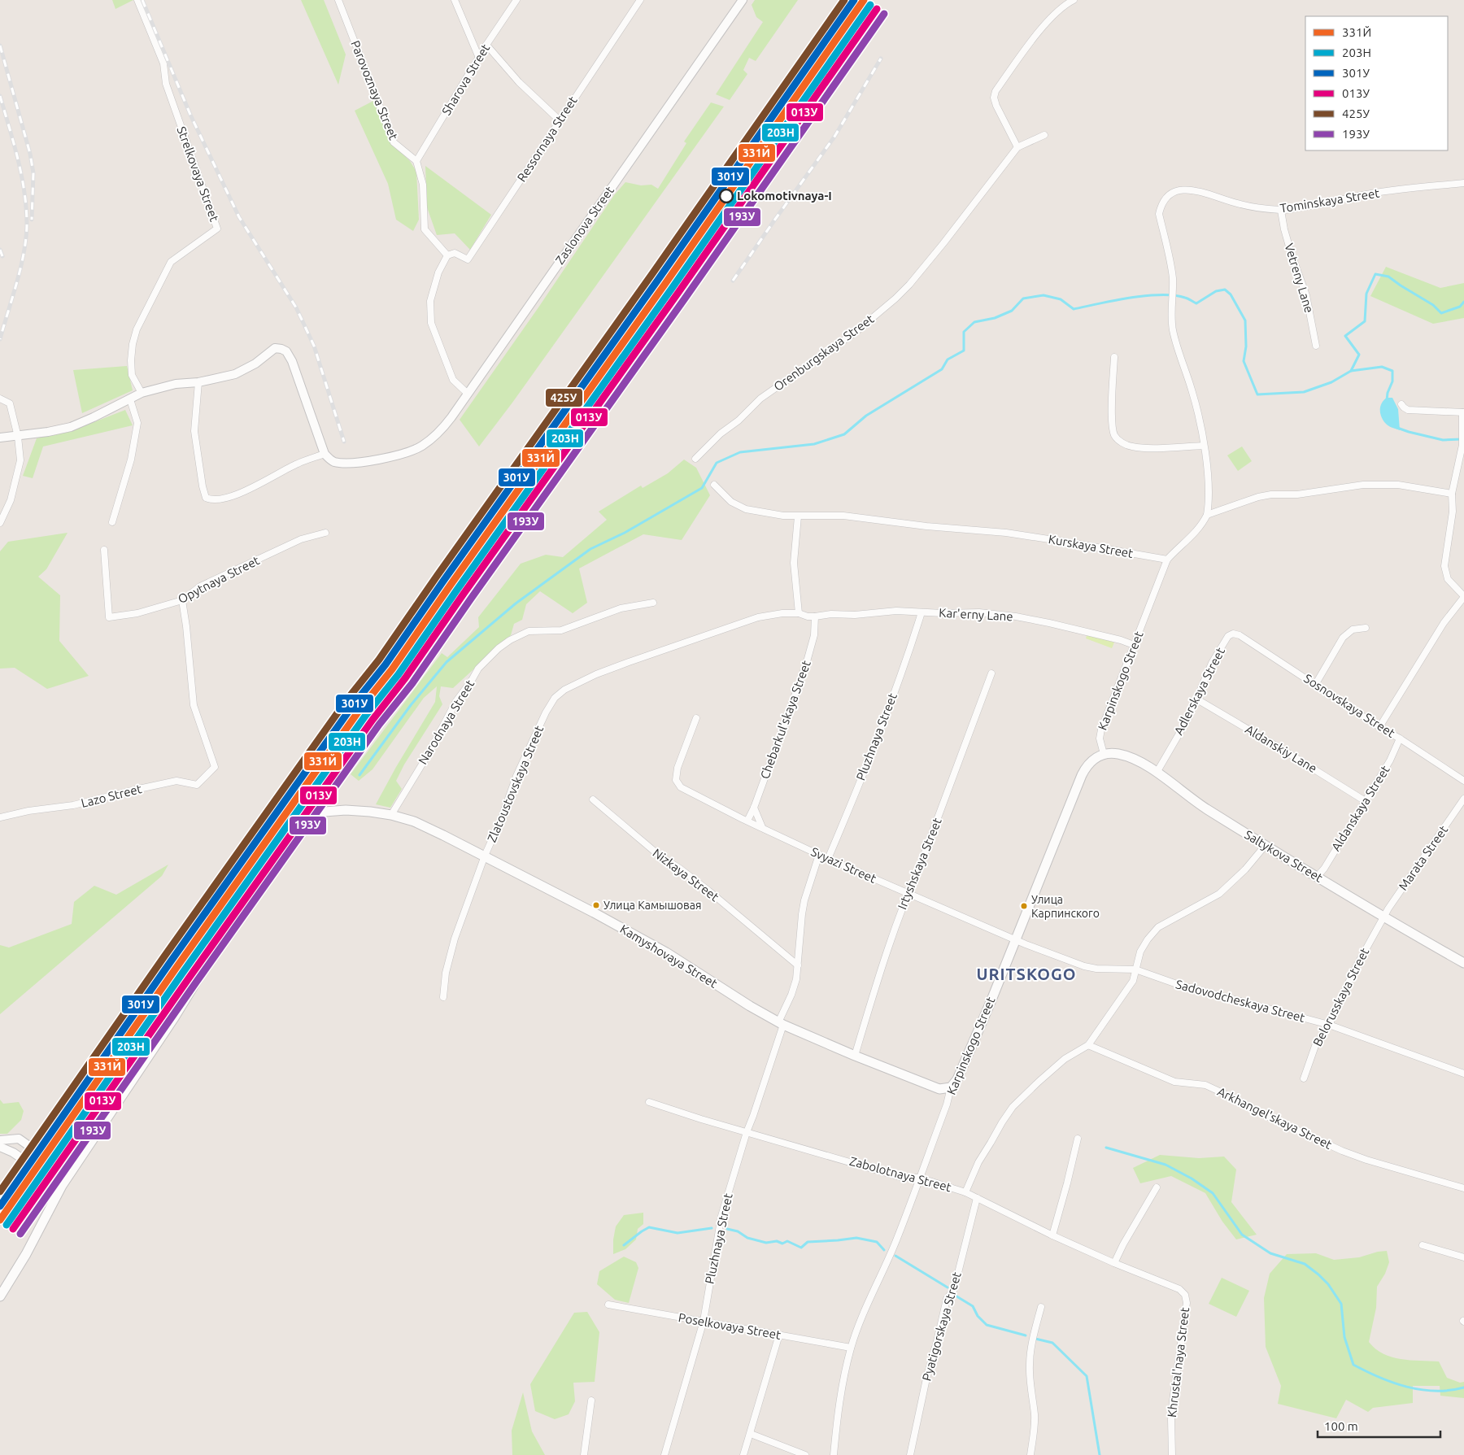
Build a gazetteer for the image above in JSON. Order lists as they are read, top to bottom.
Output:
{
  "streets": {
    "main road": ["Karpinskogo Street", "Saltykova Street", "Kamyshovaya Street"],
    "street": [
      "Sharova Street",
      "Parovoznaya Street",
      "Ressornaya Street",
      "Strelkovaya Street",
      "Tominskaya Street",
      "Zaslonova Street",
      "Vetreny Lane",
      "Orenburgskaya Street",
      "Kurskaya Street",
      "Opytnaya Street",
      "Kar'erny Lane",
      "Adlerskaya Street",
      "Sosnovskaya Street",
      "Chebarkul'skaya Street",
      "Narodnaya Street",
      "Pluzhnaya Street",
      "Aldanskiy Lane",
      "Zlatoustovskaya Street",
      "Lazo Street",
      "Aldanskaya Street",
      "Marata Street",
      "Irtyshskaya Street",
      "Svyazi Street",
      "Nizkaya Street",
      "Belorusskaya Street",
      "Sadovodcheskaya Street",
      "Arkhangel'skaya Street",
      "Zabolotnaya Street",
      "Poselkovaya Street",
      "Pyatigorskaya Street",
      "Khrustal'naya Street"
    ]
  },
  "crossings": [
    ["Sharova Street", "Parovoznaya Street"],
    ["Tominskaya Street", "Vetreny Lane"],
    ["Kurskaya Street", "Karpinskogo Street"],
    ["Opytnaya Street", "Lazo Street"],
    ["Kar'erny Lane", "Karpinskogo Street"],
    ["Kar'erny Lane", "Chebarkul'skaya Street"],
    ["Kar'erny Lane", "Pluzhnaya Street"],
    ["Kar'erny Lane", "Zlatoustovskaya Street"],
    ["Karpinskogo Street", "Saltykova Street"],
    ["Karpinskogo Street", "Svyazi Street"],
    ["Karpinskogo Street", "Kamyshovaya Street"],
    ["Karpinskogo Street", "Sadovodcheskaya Street"],
    ["Karpinskogo Street", "Zabolotnaya Street"],
    ["Karpinskogo Street", "Poselkovaya Street"],
    ["Adlerskaya Street", "Sosnovskaya Street"],
    ["Adlerskaya Street", "Aldanskiy Lane"],
    ["Adlerskaya Street", "Saltykova Street"],
    ["Sosnovskaya Street", "Aldanskaya Street"],
    ["Chebarkul'skaya Street", "Zlatoustovskaya Street"],
    ["Chebarkul'skaya Street", "Svyazi Street"],
    ["Narodnaya Street", "Kamyshovaya Street"],
    ["Pluzhnaya Street", "Svyazi Street"],
    ["Pluzhnaya Street", "Nizkaya Street"],
    ["Pluzhnaya Street", "Kamyshovaya Street"],
    ["Pluzhnaya Street", "Zabolotnaya Street"],
    ["Pluzhnaya Street", "Poselkovaya Street"],
    ["Aldanskiy Lane", "Aldanskaya Street"],
    ["Zlatoustovskaya Street", "Kamyshovaya Street"],
    ["Aldanskaya Street", "Saltykova Street"],
    ["Saltykova Street", "Marata Street"],
    ["Saltykova Street", "Belorusskaya Street"],
    ["Marata Street", "Belorusskaya Street"],
    ["Irtyshskaya Street", "Svyazi Street"],
    ["Irtyshskaya Street", "Kamyshovaya Street"],
    ["Svyazi Street", "Sadovodcheskaya Street"],
    ["Belorusskaya Street", "Sadovodcheskaya Street"],
    ["Zabolotnaya Street", "Pyatigorskaya Street"],
    ["Zabolotnaya Street", "Khrustal'naya Street"]
  ],
  "districts": ["URITSKOGO"],
  "places": ["Lokomotivnaya-I", "Улица Камышовая", "Улица Карпинского"],
  "lines": [
    "transit line 331Й",
    "transit line 301У",
    "transit line 425У",
    "transit line 203Н",
    "transit line 013У",
    "transit line 193У"
  ],
  "legend": [
    "331Й",
    "203Н",
    "301У",
    "013У",
    "425У",
    "193У"
  ],
  "scale_bar": "100 m"
}
